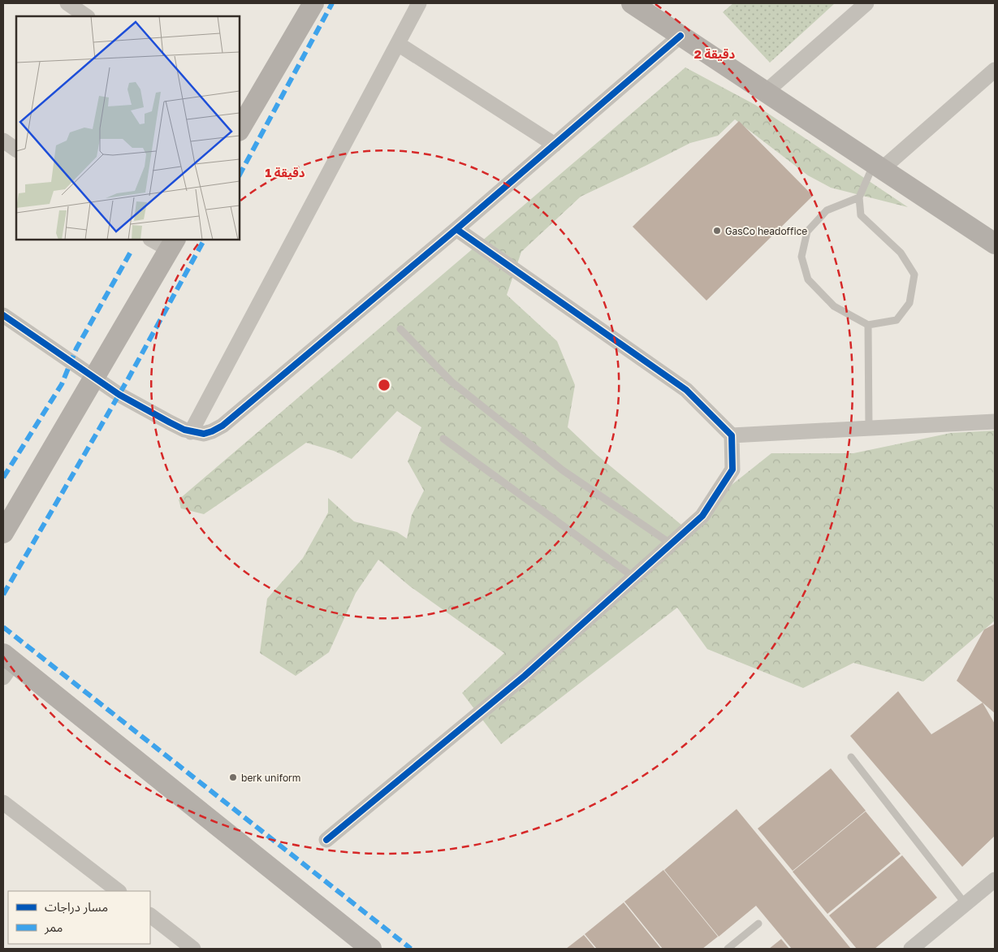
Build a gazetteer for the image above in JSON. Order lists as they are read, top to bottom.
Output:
{
  "places": ["GasCo headoffice", "berk uniform"],
  "legend": ["مسار دراجات", "ممر"],
  "rings": ["2 دقيقة", "1 دقيقة"]
}
